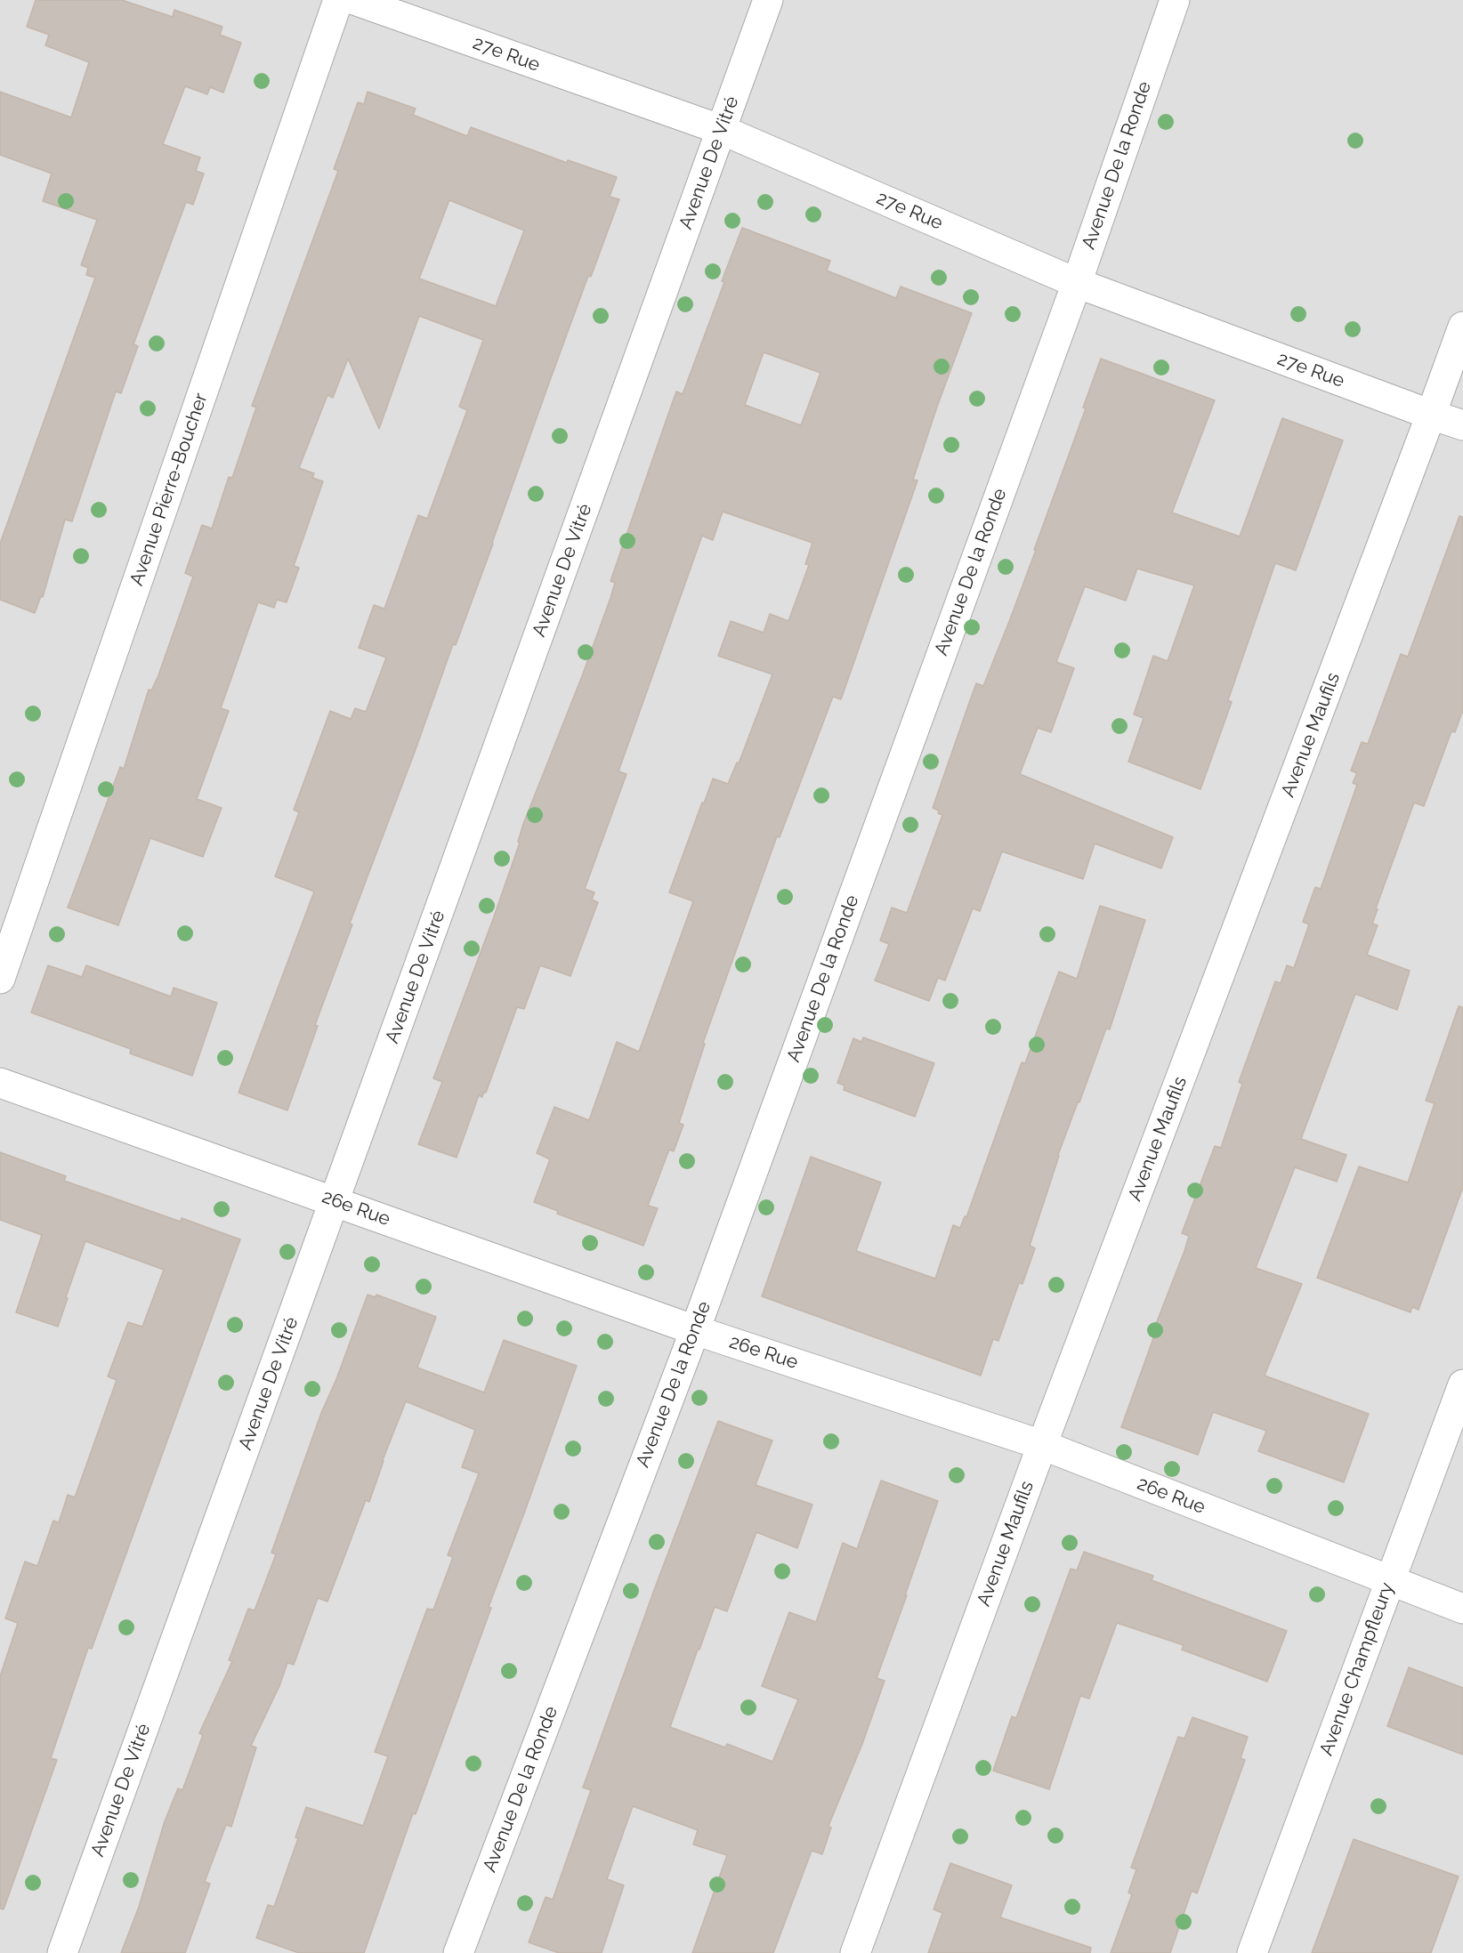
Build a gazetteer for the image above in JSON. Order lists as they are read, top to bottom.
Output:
{
  "streets": {
    "street": [
      "27e Rue",
      "Avenue De Vitré",
      "Avenue De la Ronde",
      "Avenue Pierre-Boucher",
      "Avenue Maufils",
      "26e Rue",
      "Avenue Champfleury"
    ]
  },
  "crossings": [
    ["27e Rue", "Avenue De Vitré"],
    ["27e Rue", "Avenue De la Ronde"],
    ["27e Rue", "Avenue Maufils"],
    ["Avenue De Vitré", "26e Rue"],
    ["Avenue De la Ronde", "26e Rue"],
    ["Avenue Maufils", "26e Rue"],
    ["26e Rue", "Avenue Champfleury"]
  ]
}
